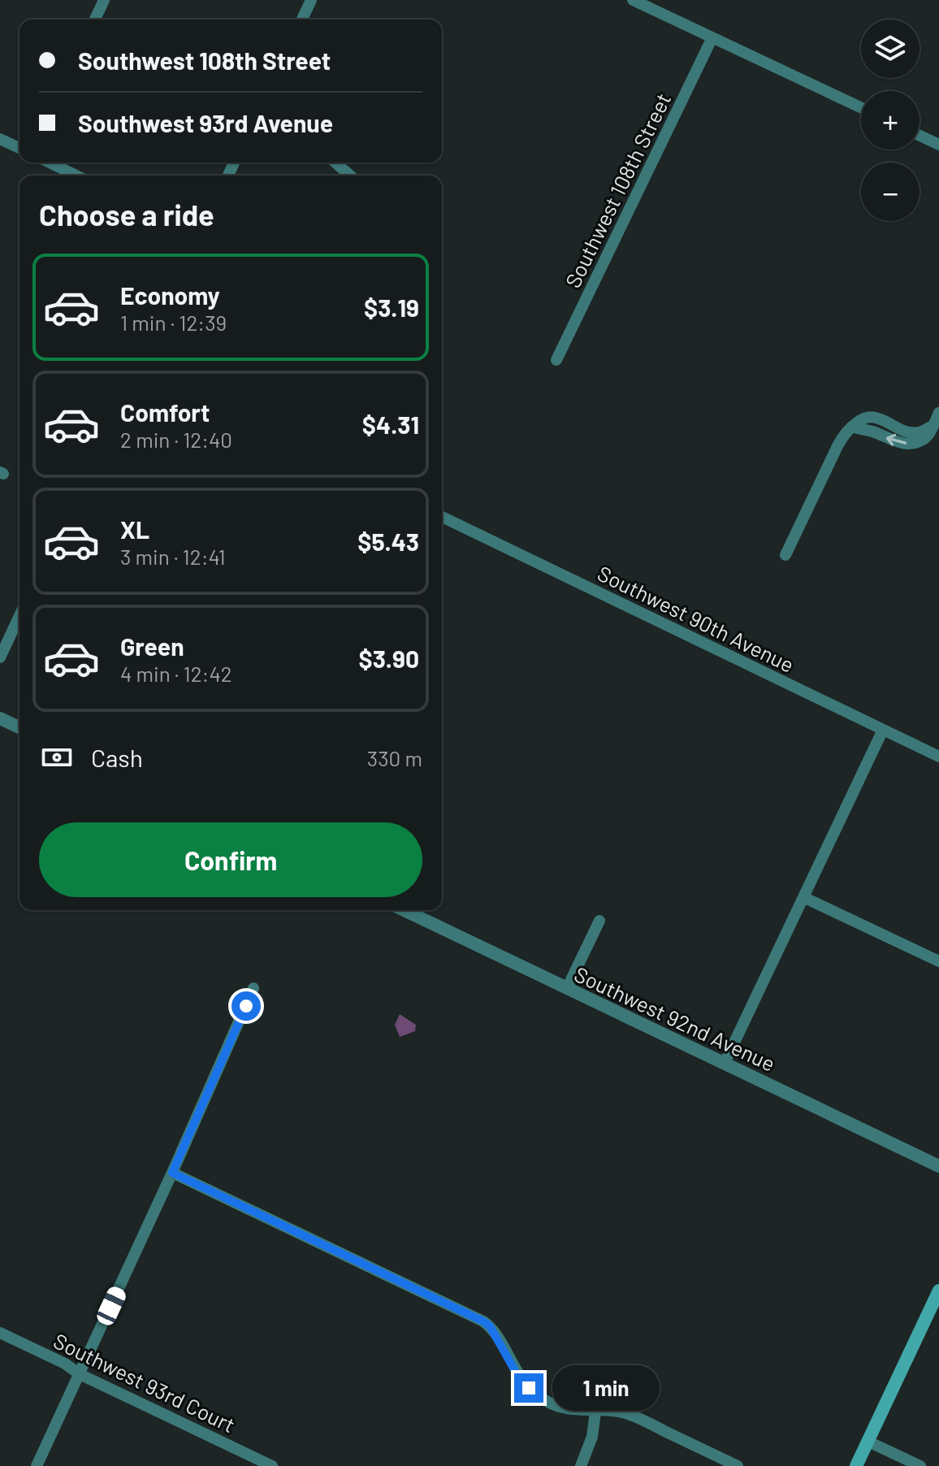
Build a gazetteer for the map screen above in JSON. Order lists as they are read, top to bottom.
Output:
{
  "streets": {
    "street": [
      "Southwest 108th Street",
      "Southwest 90th Avenue",
      "Southwest 92nd Avenue",
      "Southwest 93rd Court"
    ]
  },
  "page": {
    "map_buttons": ["+", "−"],
    "banner": ["Southwest 108th Street", "Southwest 93rd Avenue"],
    "heading": "Choose a ride",
    "list": [
      {
        "name": "Economy",
        "note": "1 min · 12:39",
        "value": "$3.19"
      },
      {
        "name": "Comfort",
        "note": "2 min · 12:40",
        "value": "$4.31"
      },
      {
        "name": "XL",
        "note": "3 min · 12:41",
        "value": "$5.43"
      },
      {
        "name": "Green",
        "note": "4 min · 12:42",
        "value": "$3.90"
      }
    ],
    "pay": ["Cash", "330 m"],
    "buttons": "Confirm",
    "bubble": "1 min"
  }
}
